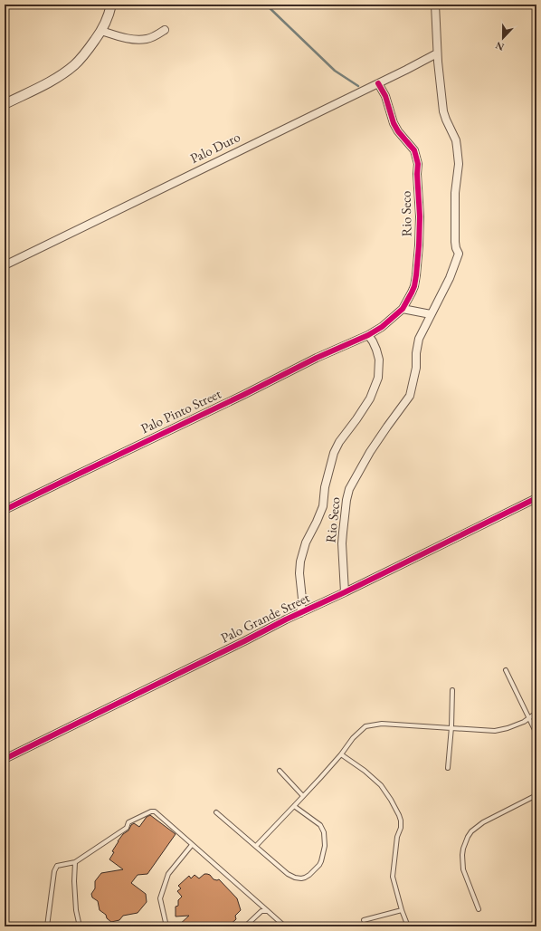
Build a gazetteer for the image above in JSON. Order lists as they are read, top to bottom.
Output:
{
  "streets": {
    "street": [
      "Palo Duro",
      "Rio Seco",
      "Palo Pinto Street",
      "Palo Grande Street"
    ]
  },
  "crossings": [
    ["Palo Duro", "Rio Seco"],
    ["Rio Seco", "Palo Pinto Street"],
    ["Rio Seco", "Palo Grande Street"]
  ],
  "north": "bottom"
}
